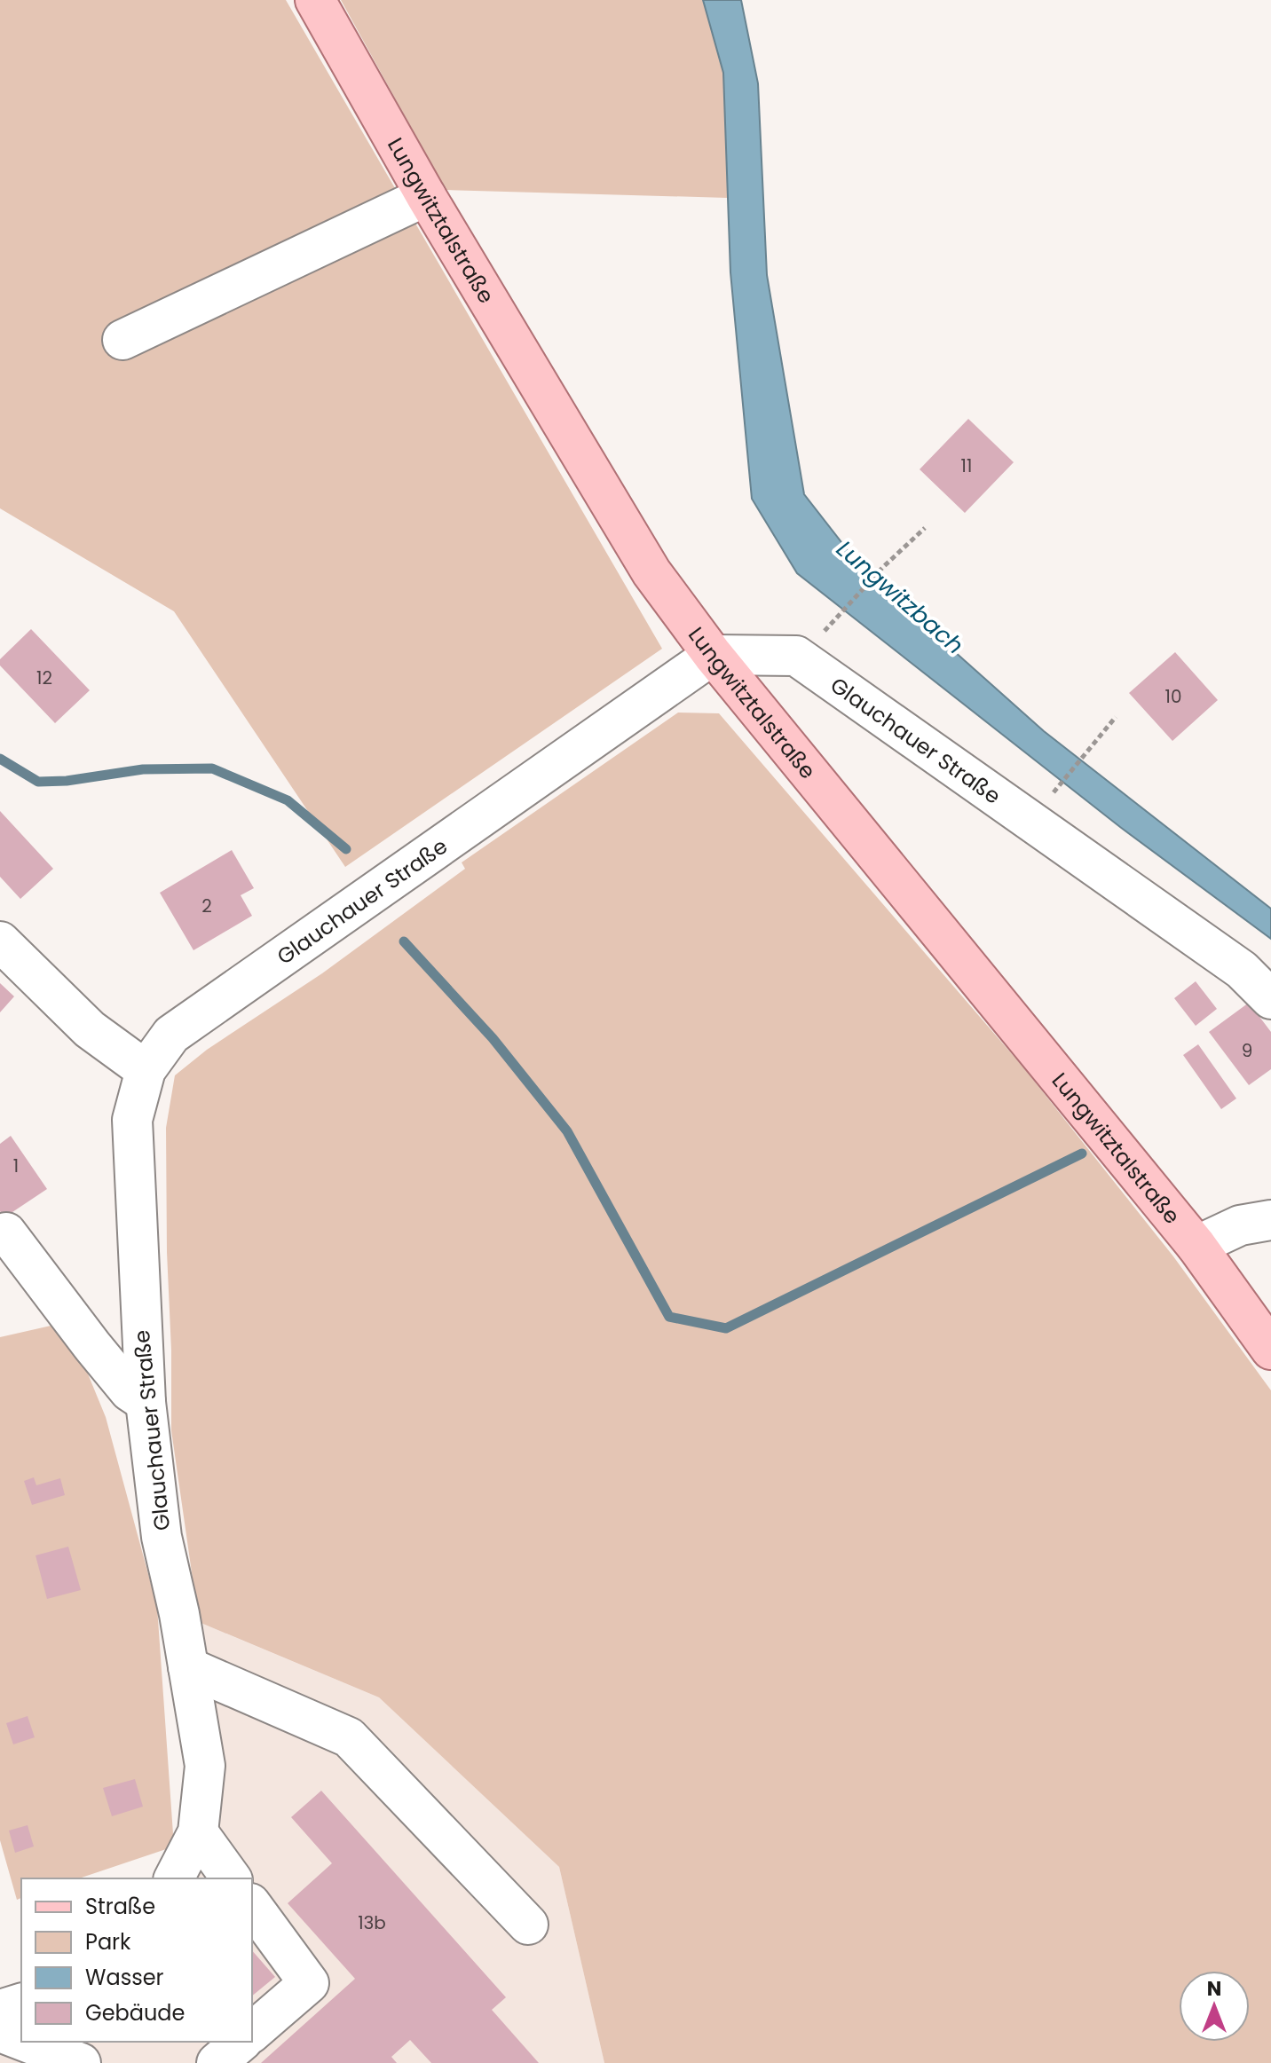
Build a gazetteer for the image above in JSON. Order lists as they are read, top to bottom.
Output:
{
  "streets": {
    "main road": ["Lungwitztalstraße"],
    "street": ["Glauchauer Straße"]
  },
  "crossings": [
    ["Lungwitztalstraße", "Glauchauer Straße"]
  ],
  "water": ["Lungwitzbach"],
  "house_numbers": [
    "11",
    "12",
    "10",
    "2",
    "9",
    "1",
    "13b"
  ],
  "legend": [
    "Straße",
    "Park",
    "Wasser",
    "Gebäude"
  ],
  "north": "top"
}
